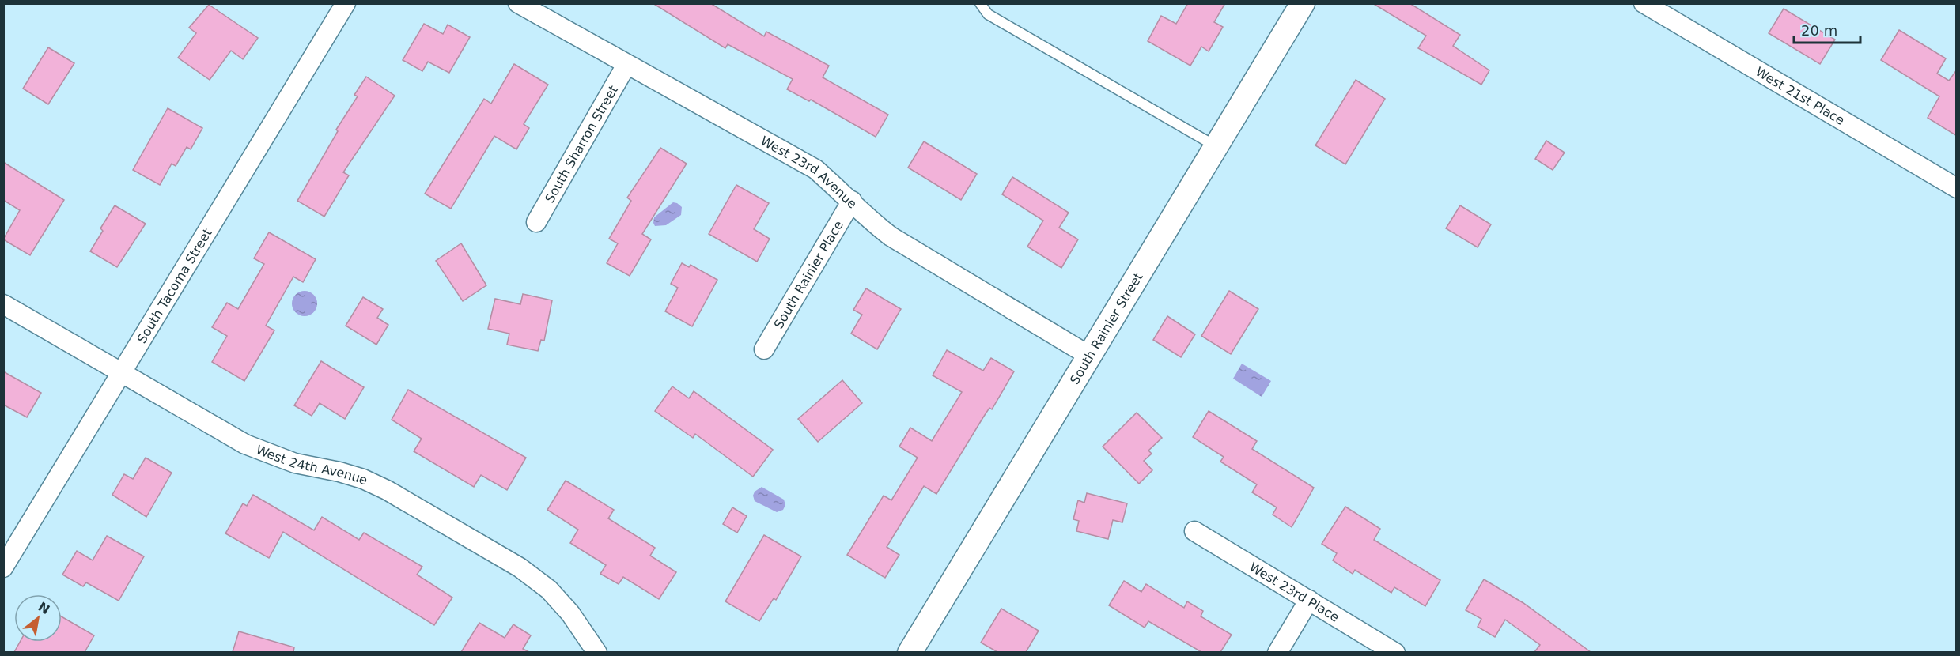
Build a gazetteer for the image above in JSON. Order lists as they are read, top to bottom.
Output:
{
  "streets": {
    "street": [
      "West 21st Place",
      "South Sharron Street",
      "West 23rd Avenue",
      "South Rainier Place",
      "South Tacoma Street",
      "South Rainier Street",
      "West 24th Avenue",
      "West 23rd Place"
    ]
  },
  "crossings": [
    ["South Sharron Street", "West 23rd Avenue"],
    ["West 23rd Avenue", "South Rainier Place"],
    ["West 23rd Avenue", "South Rainier Street"],
    ["South Tacoma Street", "West 24th Avenue"]
  ],
  "scale_bar": "20 m",
  "north": "top right"
}
